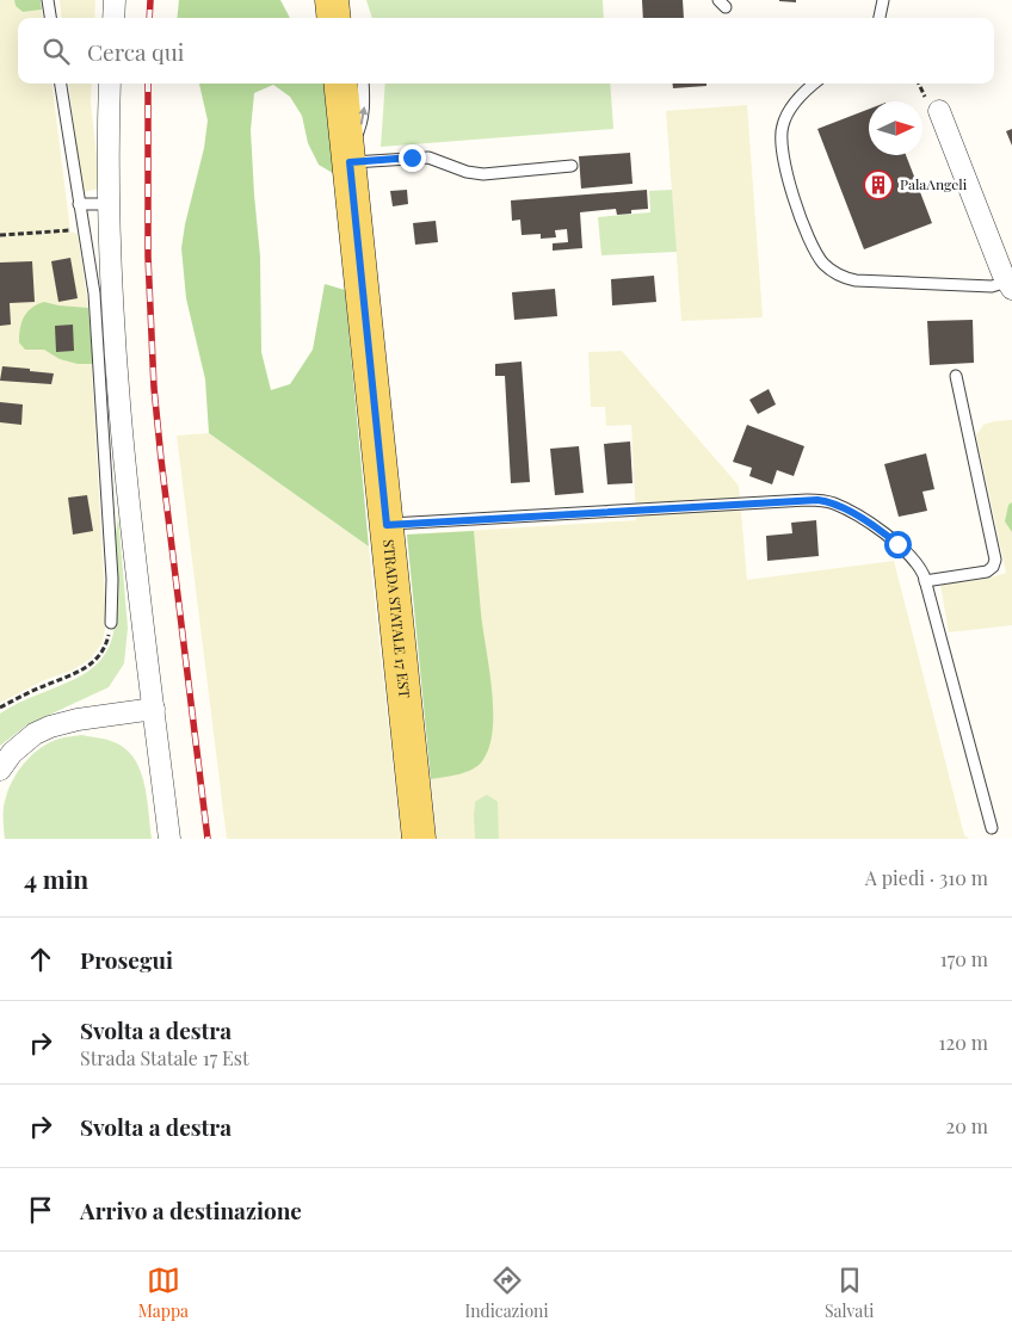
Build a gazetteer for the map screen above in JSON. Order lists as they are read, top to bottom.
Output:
{
  "streets": {
    "main road": ["STRADA STATALE 17 EST"]
  },
  "places": {
    "building": ["PalaAngeli"]
  },
  "north": "right",
  "page": {
    "search": "Cerca qui",
    "heading": ["4 min", "A piedi · 310 m"],
    "list": [
      ["Prosegui", "170 m"],
      ["Svolta a destra", "Strada Statale 17 Est", "120 m"],
      ["Svolta a destra", "20 m"],
      "Arrivo a destinazione"
    ],
    "nav": ["Mappa", "Indicazioni", "Salvati"]
  }
}
